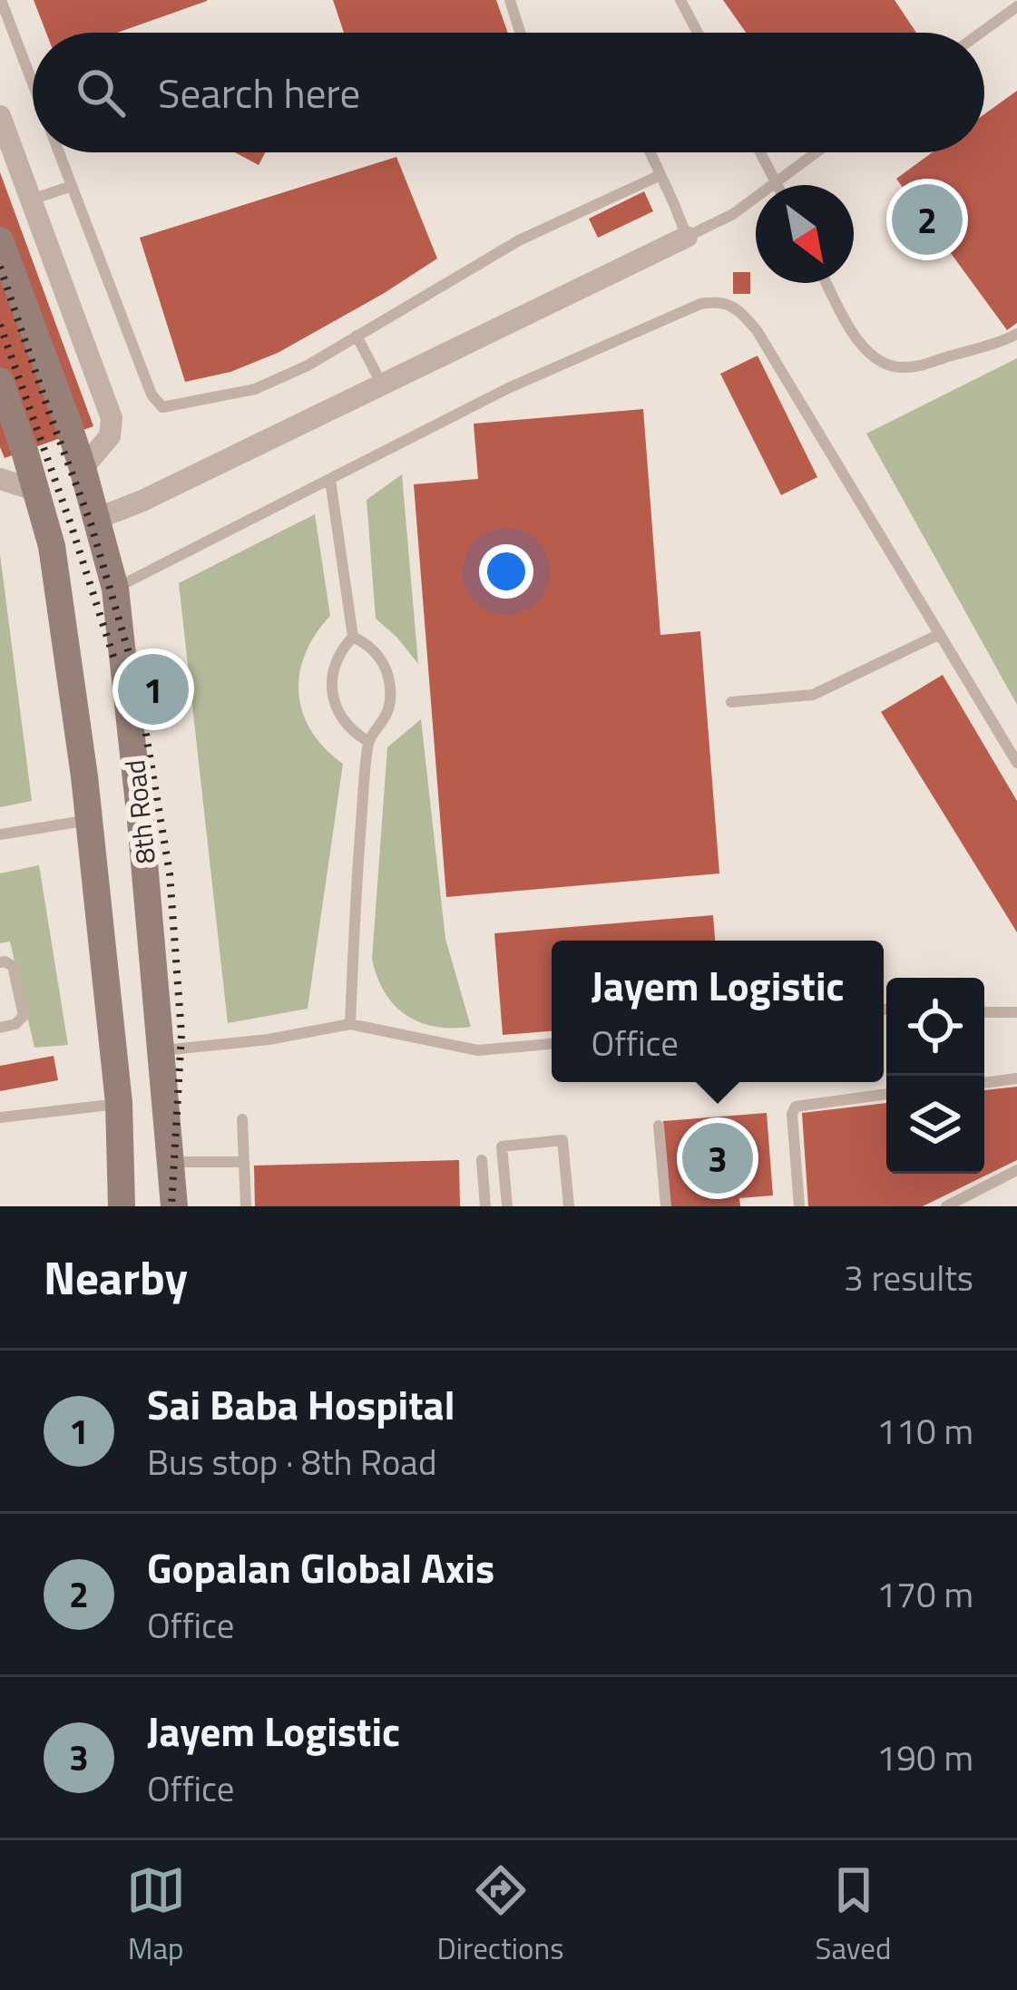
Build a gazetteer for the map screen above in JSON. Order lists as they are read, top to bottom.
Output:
{
  "streets": {
    "main road": ["8th Road"]
  },
  "north": "bottom right",
  "page": {
    "search": "Search here",
    "pins": ["2", "1", "3"],
    "popup": ["Jayem Logistic", "Office"],
    "heading": ["Nearby", "3 results"],
    "list": [
      {
        "mark": "1",
        "name": "Sai Baba Hospital",
        "note": "Bus stop · 8th Road",
        "value": "110 m"
      },
      {
        "mark": "2",
        "name": "Gopalan Global Axis",
        "note": "Office",
        "value": "170 m"
      },
      {
        "mark": "3",
        "name": "Jayem Logistic",
        "note": "Office",
        "value": "190 m"
      }
    ],
    "nav": ["Map", "Directions", "Saved"]
  }
}
